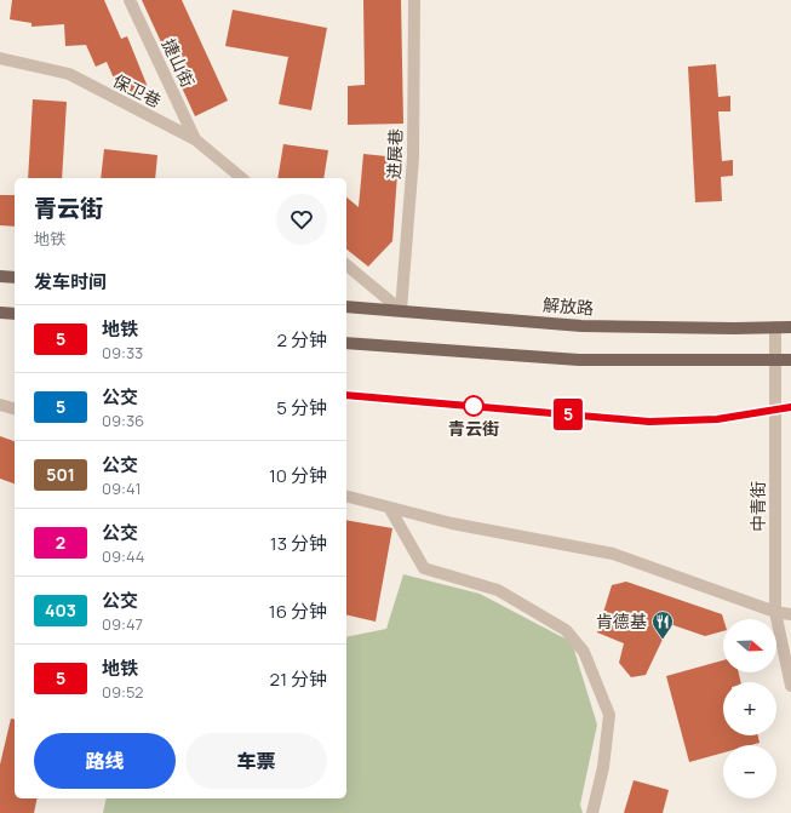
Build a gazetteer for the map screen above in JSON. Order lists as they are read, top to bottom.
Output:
{
  "streets": {
    "main road": ["解放路"],
    "street": [
      "捷山街",
      "保卫巷",
      "进展巷",
      "中青街"
    ]
  },
  "crossings": [
    ["捷山街", "保卫巷"],
    ["进展巷", "解放路"],
    ["解放路", "中青街"]
  ],
  "places": {
    "other": ["青云街"],
    "restaurant": ["肯德基"]
  },
  "lines": ["metro line 5"],
  "north": "right",
  "page": {
    "on_map": "5",
    "heading": [
      ["青云街", "地铁"],
      "发车时间"
    ],
    "list": [
      {
        "mark": "5",
        "name": "地铁",
        "note": "09:33",
        "value": "2 分钟"
      },
      {
        "mark": "5",
        "name": "公交",
        "note": "09:36",
        "value": "5 分钟"
      },
      {
        "mark": "501",
        "name": "公交",
        "note": "09:41",
        "value": "10 分钟"
      },
      {
        "mark": "2",
        "name": "公交",
        "note": "09:44",
        "value": "13 分钟"
      },
      {
        "mark": "403",
        "name": "公交",
        "note": "09:47",
        "value": "16 分钟"
      },
      {
        "mark": "5",
        "name": "地铁",
        "note": "09:52",
        "value": "21 分钟"
      }
    ],
    "map_buttons": ["+", "−"],
    "buttons": ["路线", "车票"]
  }
}
